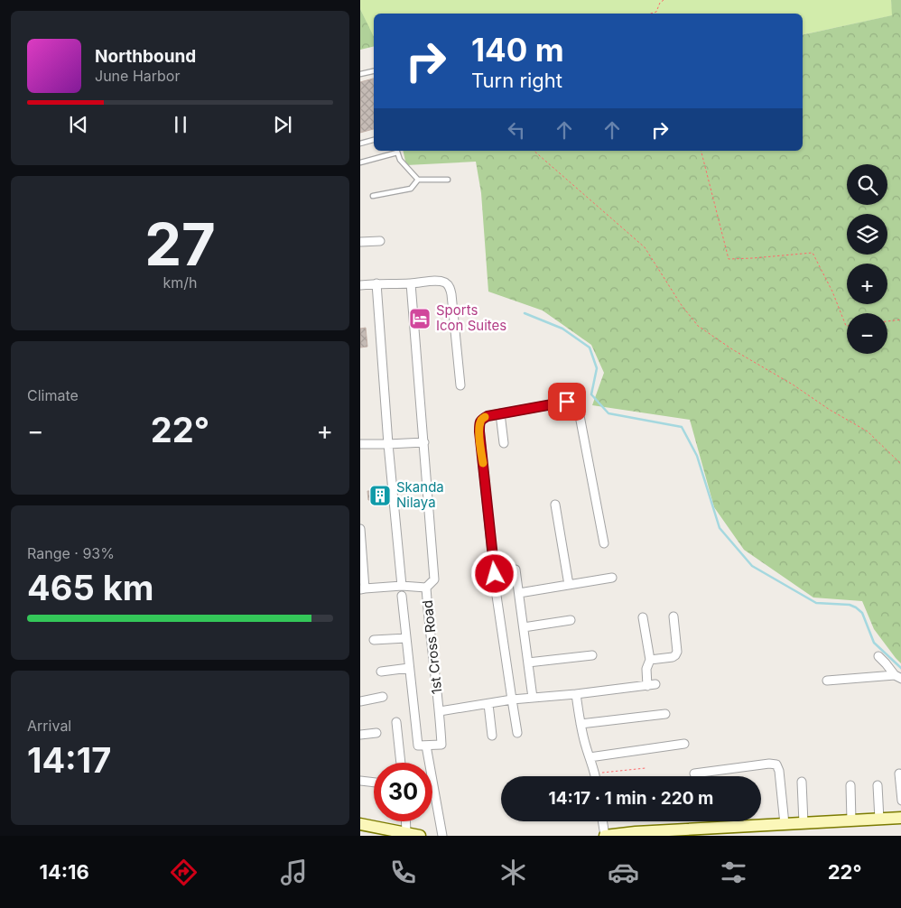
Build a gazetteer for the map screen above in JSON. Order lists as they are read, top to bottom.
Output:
{
  "streets": {
    "street": ["1st Cross Road"]
  },
  "places": {
    "hotel": ["Sports Icon Suites"],
    "building": ["Skanda Nilaya"]
  },
  "page": {
    "turn": ["140 m", "Turn right"],
    "song": ["Northbound", "June Harbor"],
    "map_buttons": ["+", "−"],
    "tile": [
      ["27", "km/h"],
      "Climate",
      ["Range · 93%", "465 km"],
      ["Arrival", "14:17"]
    ],
    "heat": ["−", "22°", "+"],
    "limit": "30",
    "trip": "14:17 · 1 min · 220 m",
    "tabs": ["14:16", "22°"]
  }
}
